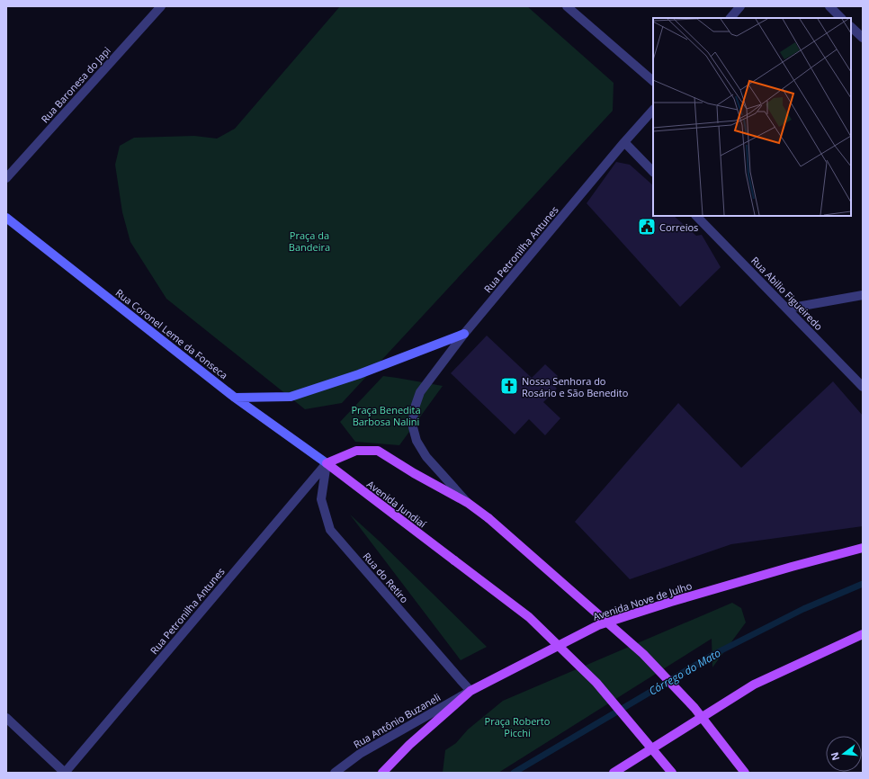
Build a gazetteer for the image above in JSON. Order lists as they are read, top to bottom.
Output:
{
  "streets": {
    "main road": ["Rua Coronel Leme da Fonseca", "Avenida Jundiaí", "Avenida Nove de Julho"],
    "street": [
      "Rua Baronesa do Japi",
      "Rua Petronilha Antunes",
      "Rua Abilio Figueiredo",
      "Rua do Retiro",
      "Rua Antônio Buzaneli"
    ]
  },
  "crossings": [
    ["Rua Petronilha Antunes", "Rua Coronel Leme da Fonseca"],
    ["Rua Petronilha Antunes", "Avenida Jundiaí"],
    ["Rua Petronilha Antunes", "Rua do Retiro"],
    ["Rua Coronel Leme da Fonseca", "Avenida Jundiaí"],
    ["Rua Coronel Leme da Fonseca", "Rua do Retiro"],
    ["Avenida Jundiaí", "Rua do Retiro"],
    ["Rua do Retiro", "Avenida Nove de Julho"],
    ["Rua do Retiro", "Rua Antônio Buzaneli"],
    ["Avenida Nove de Julho", "Rua Antônio Buzaneli"]
  ],
  "water": ["Córrego do Mato"],
  "parks": ["Praça da Bandeira", "Praça Benedita Barbosa Nalini", "Praça Roberto Picchi"],
  "places": {
    "public building": ["Correios"],
    "church": ["Nossa Senhora do Rosário e São Benedito"]
  },
  "north": "left"
}
